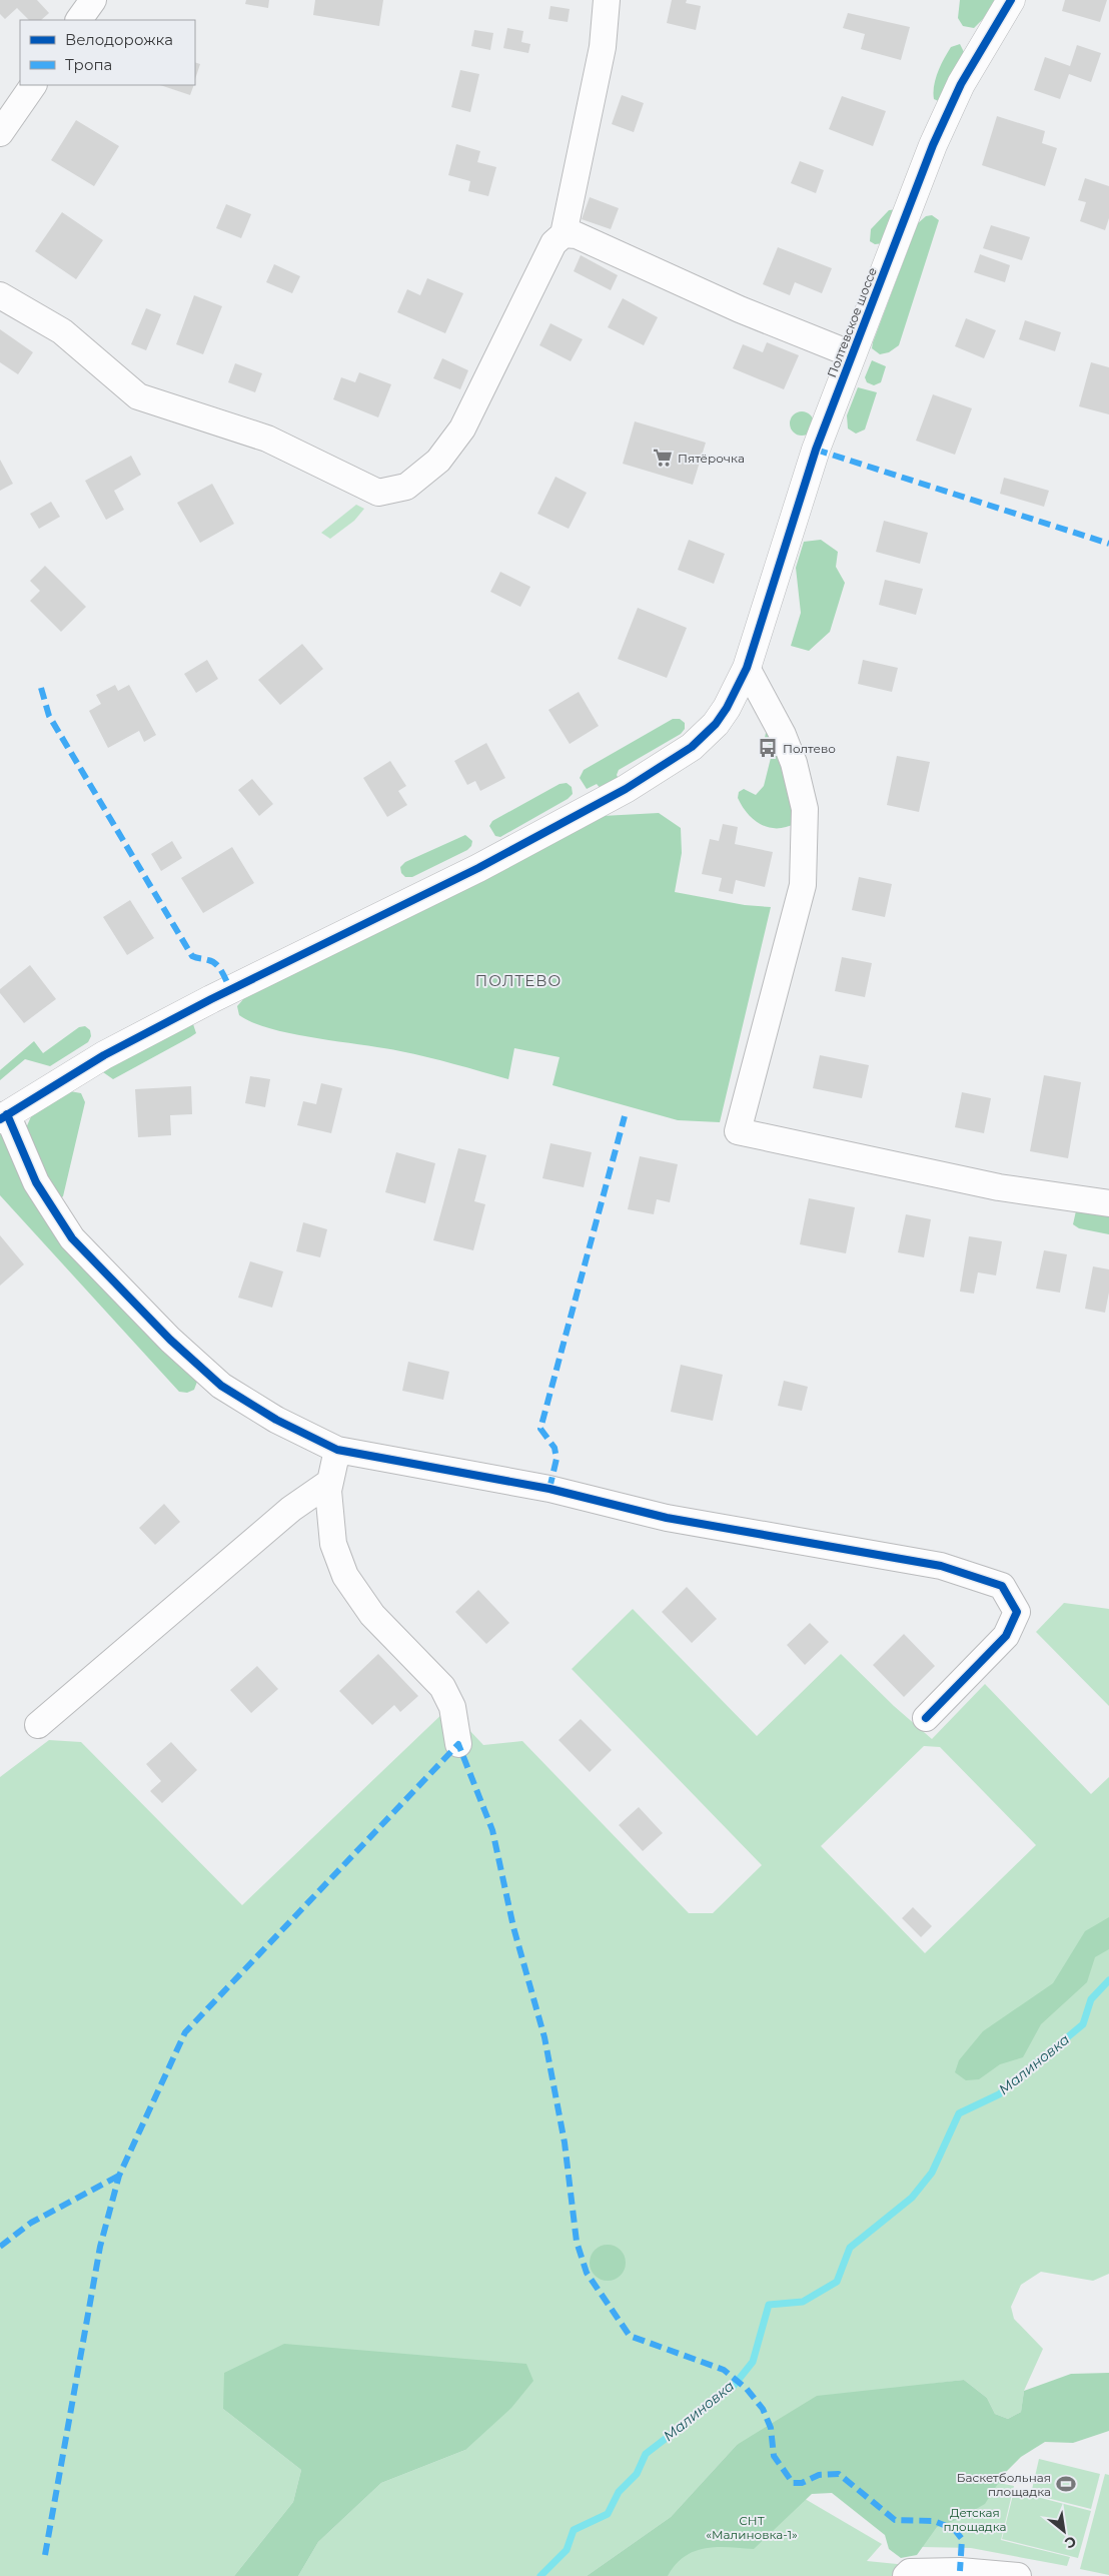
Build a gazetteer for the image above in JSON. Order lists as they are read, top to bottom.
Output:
{
  "streets": {
    "street": ["Полтевское шоссе"]
  },
  "districts": ["ПОЛТЕВО"],
  "water": ["Малиновка"],
  "parks": ["Детская площадка", "СНТ «Малиновка-1»"],
  "places": {
    "supermarket": ["Пятёрочка"],
    "bus stop": ["Полтево"],
    "sports": ["Баскетбольная площадка"]
  },
  "legend": ["Велодорожка", "Тропа"],
  "north": "bottom right"
}
